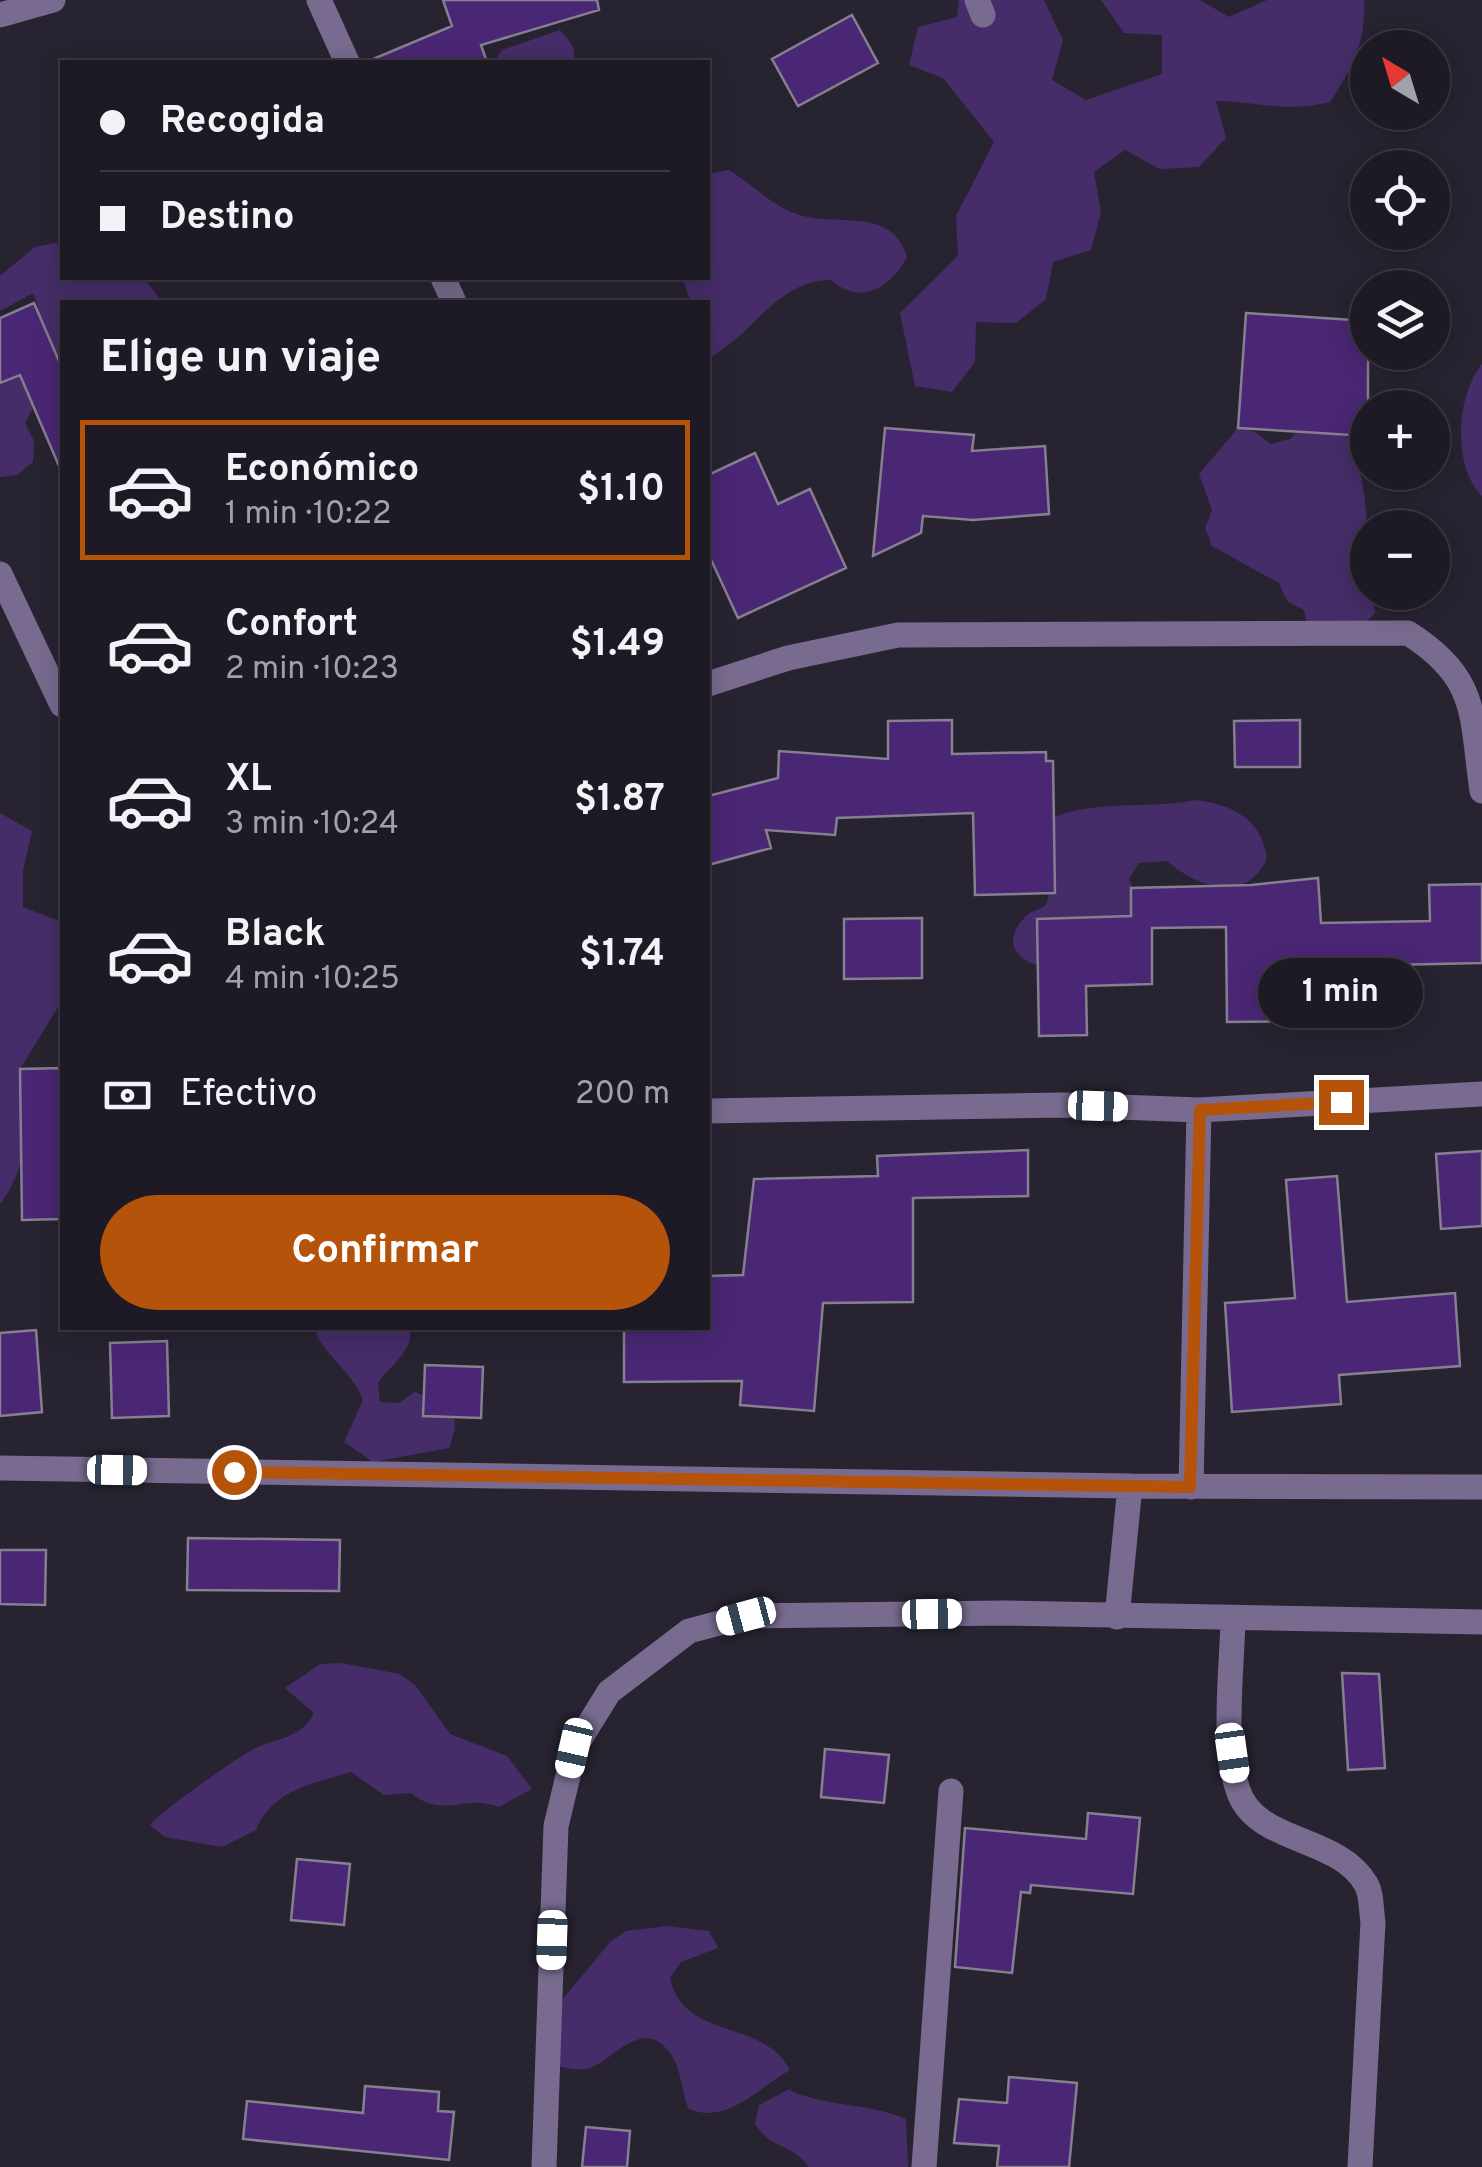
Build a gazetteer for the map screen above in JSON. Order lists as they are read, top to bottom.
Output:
{
  "north": "top left",
  "page": {
    "map_buttons": ["+", "−"],
    "banner": ["Recogida", "Destino"],
    "heading": "Elige un viaje",
    "list": [
      {
        "name": "Económico",
        "note": "1 min · 10:22",
        "value": "$1.10"
      },
      {
        "name": "Confort",
        "note": "2 min · 10:23",
        "value": "$1.49"
      },
      {
        "name": "XL",
        "note": "3 min · 10:24",
        "value": "$1.87"
      },
      {
        "name": "Black",
        "note": "4 min · 10:25",
        "value": "$1.74"
      }
    ],
    "bubble": "1 min",
    "pay": ["Efectivo", "200 m"],
    "buttons": "Confirmar"
  }
}
